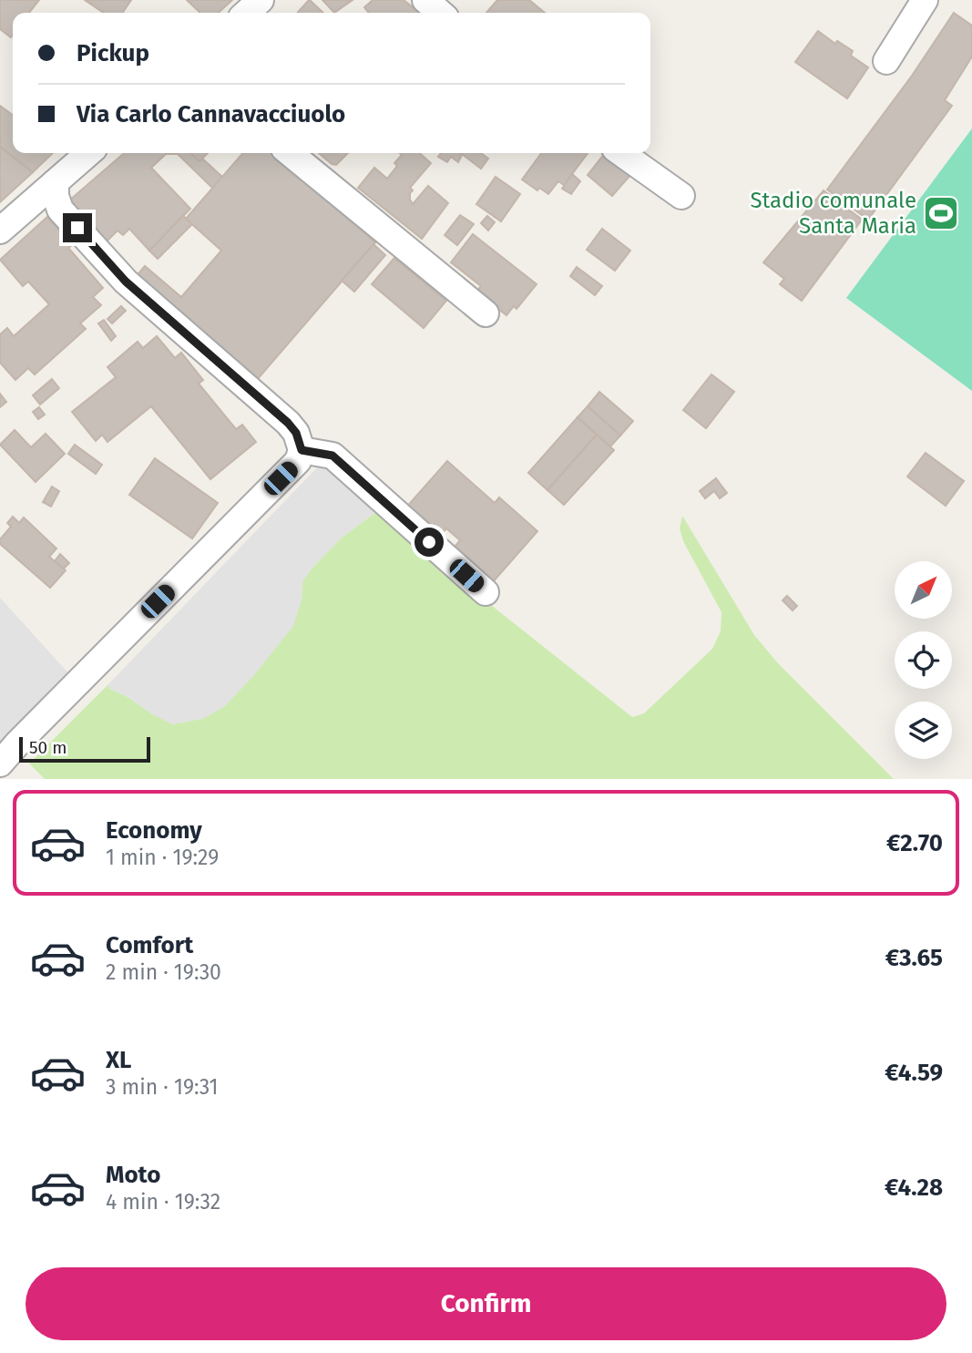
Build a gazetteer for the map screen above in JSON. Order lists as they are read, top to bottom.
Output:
{
  "places": {
    "sports": ["Stadio comunale Santa Maria"]
  },
  "scale_bar": "50 m",
  "north": "top right",
  "page": {
    "banner": ["Pickup", "Via Carlo Cannavacciuolo"],
    "scale": "50 m",
    "list": [
      {
        "name": "Economy",
        "note": "1 min · 19:29",
        "value": "€2.70"
      },
      {
        "name": "Comfort",
        "note": "2 min · 19:30",
        "value": "€3.65"
      },
      {
        "name": "XL",
        "note": "3 min · 19:31",
        "value": "€4.59"
      },
      {
        "name": "Moto",
        "note": "4 min · 19:32",
        "value": "€4.28"
      }
    ],
    "buttons": "Confirm"
  }
}
